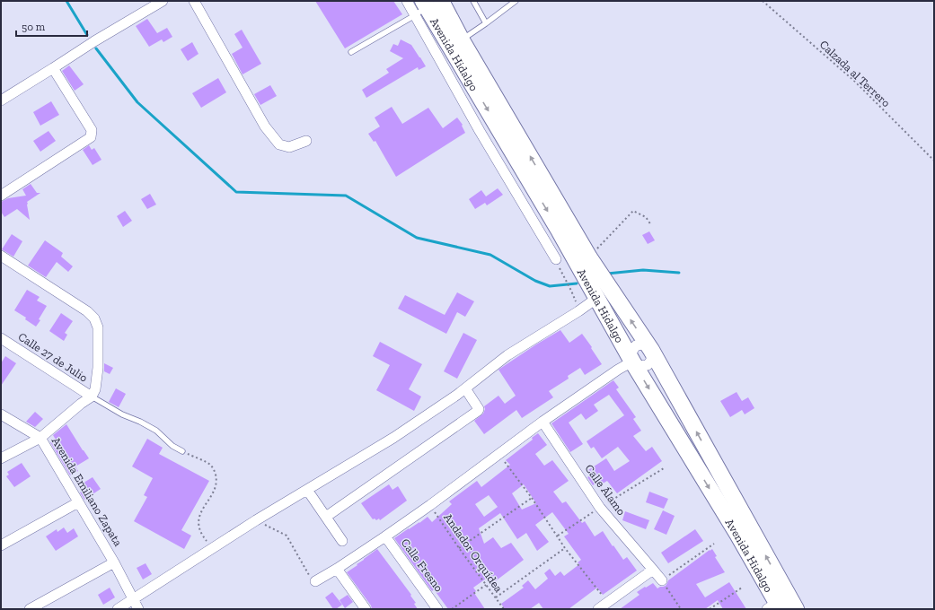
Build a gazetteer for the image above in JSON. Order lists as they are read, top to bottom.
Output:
{
  "streets": {
    "main road": ["Avenida Hidalgo"],
    "street": [
      "Calle 27 de Julio",
      "Calle Álamo",
      "Avenida Emiliano Zapata",
      "Calle Fresno"
    ],
    "path": ["Calzada al Terrero", "Andador Orquídea"]
  },
  "scale_bar": "50 m"
}
